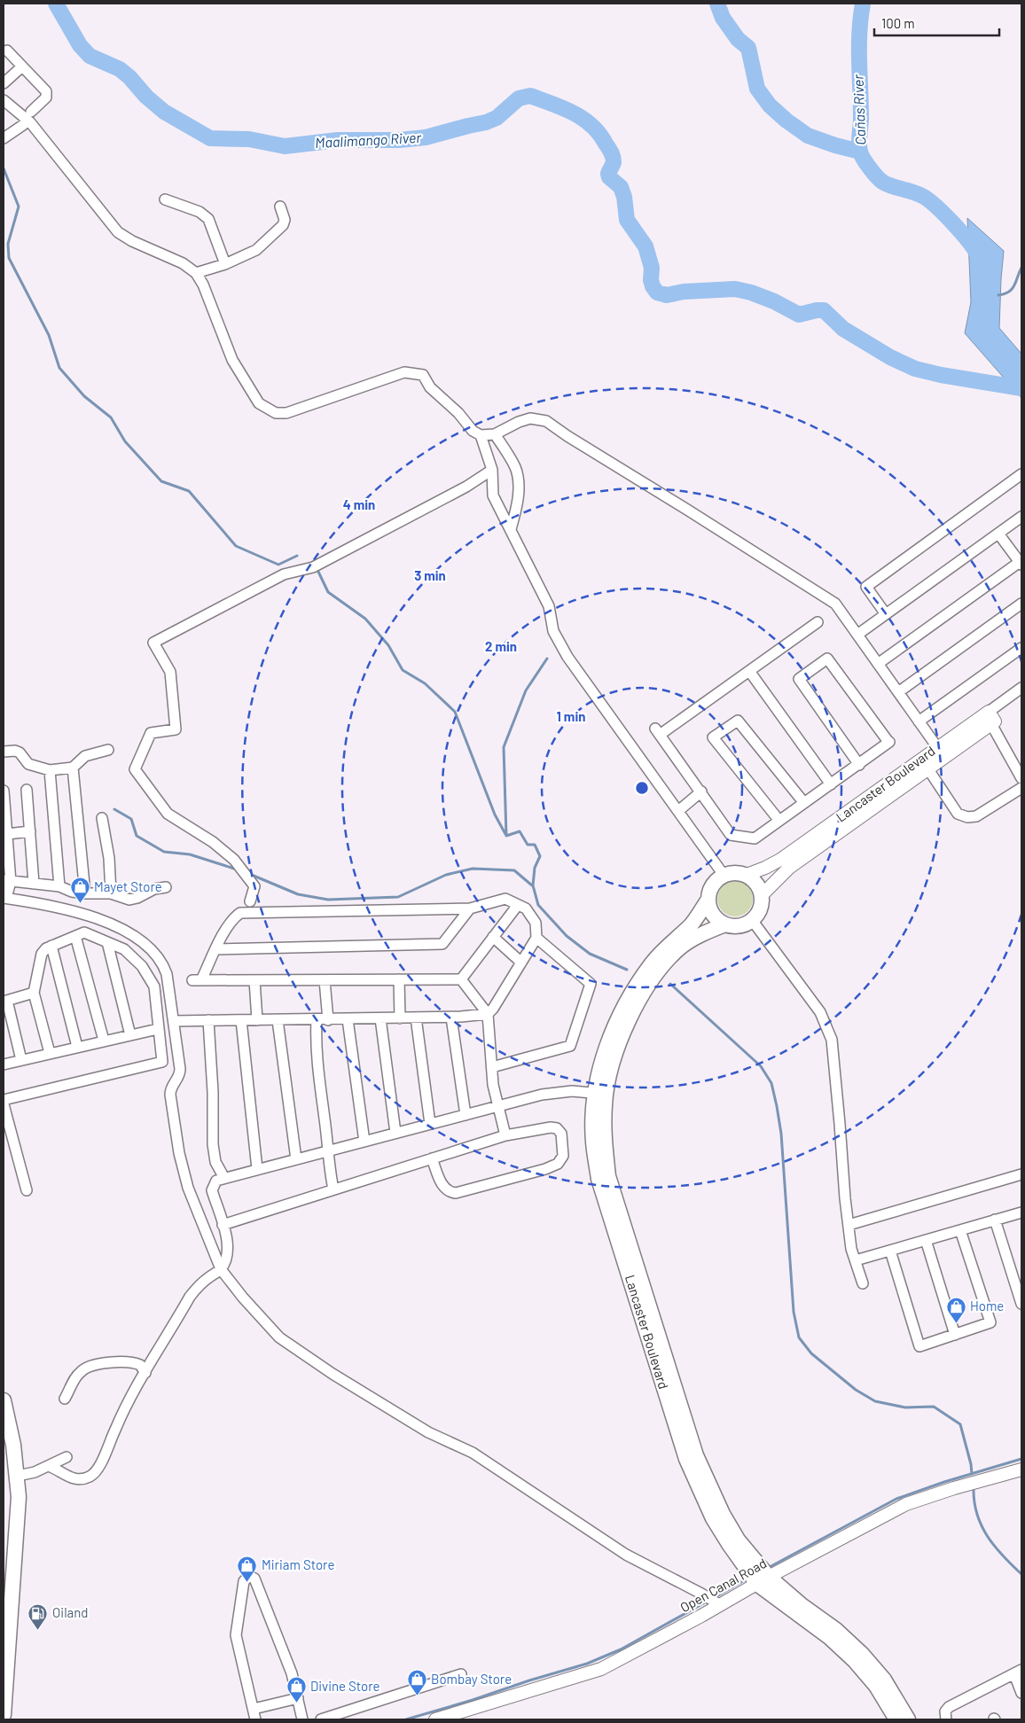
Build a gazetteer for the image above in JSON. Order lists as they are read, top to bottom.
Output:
{
  "streets": {
    "main road": ["Lancaster Boulevard"],
    "street": ["Open Canal Road"]
  },
  "crossings": [
    ["Lancaster Boulevard", "Open Canal Road"]
  ],
  "water": ["Cañas River", "Maalimango River"],
  "places": {
    "shop": [
      "Mayet Store",
      "Home",
      "Miriam Store",
      "Bombay Store",
      "Divine Store"
    ],
    "fuel station": ["Oiland"]
  },
  "scale_bar": "100 m",
  "rings": [
    "4 min",
    "3 min",
    "2 min",
    "1 min"
  ]
}
